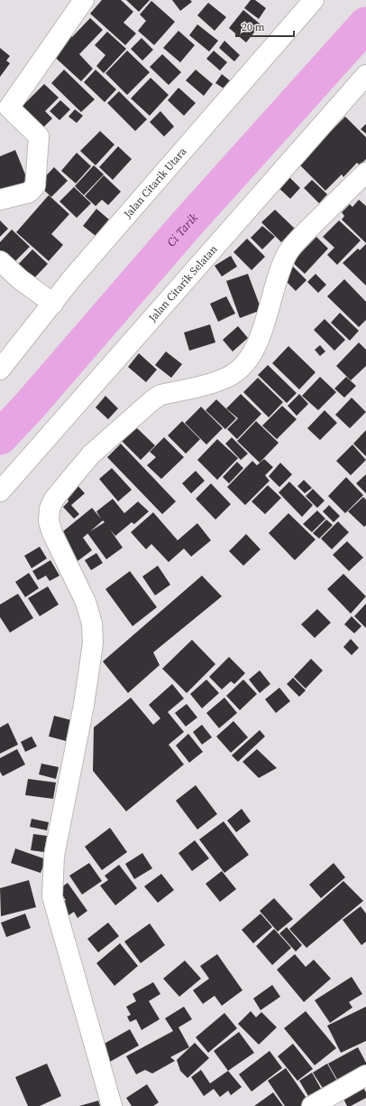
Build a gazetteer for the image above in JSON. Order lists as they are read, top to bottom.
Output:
{
  "streets": {
    "street": ["Jalan Citarik Utara", "Jalan Citarik Selatan"]
  },
  "water": ["Ci Tarik"],
  "scale_bar": "20 m"
}
